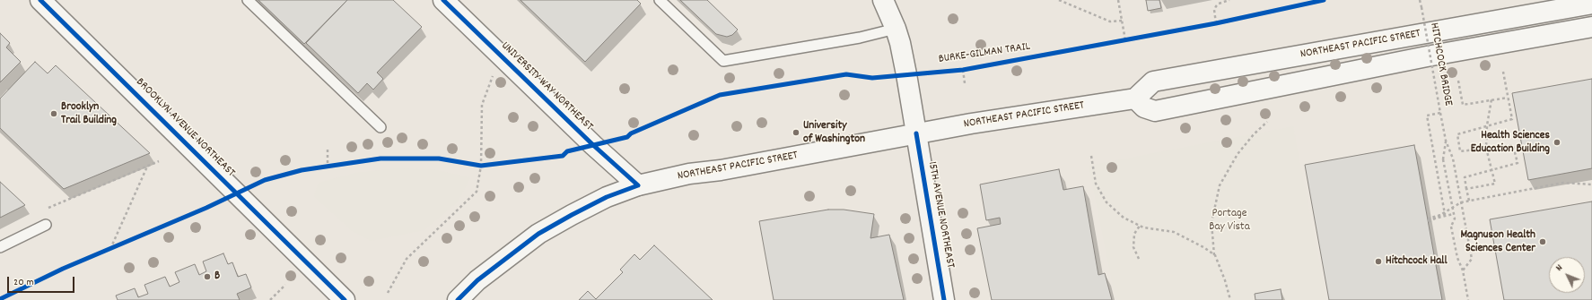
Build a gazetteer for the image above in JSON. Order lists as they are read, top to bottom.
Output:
{
  "streets": {
    "main road": [
      "NORTHEAST PACIFIC STREET",
      "UNIVERSITY WAY NORTHEAST",
      "BROOKLYN AVENUE NORTHEAST",
      "15TH AVENUE NORTHEAST"
    ],
    "path": ["HITCHCOCK BRIDGE"],
    "cycle path": ["BURKE-GILMAN TRAIL"]
  },
  "crossings": [
    ["NORTHEAST PACIFIC STREET", "UNIVERSITY WAY NORTHEAST"],
    ["NORTHEAST PACIFIC STREET", "15TH AVENUE NORTHEAST"]
  ],
  "parks": ["Portage Bay Vista"],
  "places": [
    "Brooklyn Trail Building",
    "University of Washington",
    "Health Sciences Education Building",
    "Magnuson Health Sciences Center",
    "Hitchcock Hall",
    "B"
  ],
  "scale_bar": "20 m",
  "north": "top left"
}
